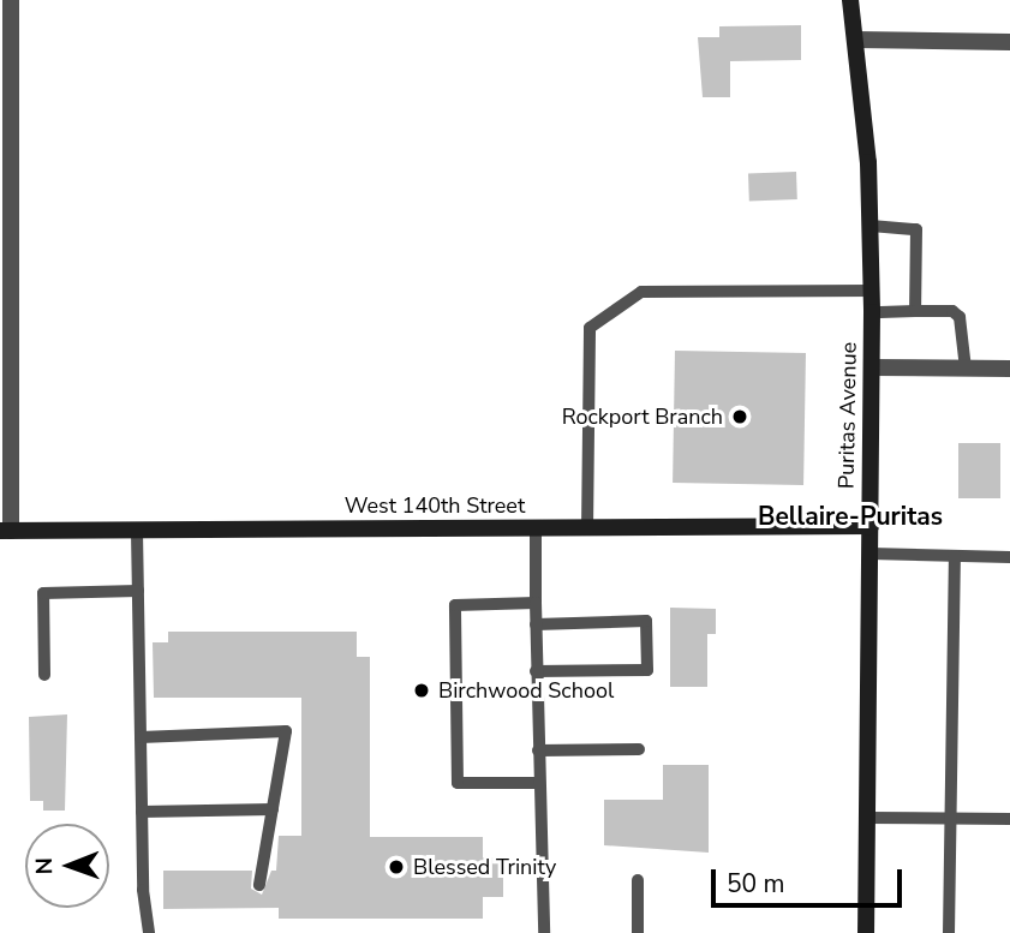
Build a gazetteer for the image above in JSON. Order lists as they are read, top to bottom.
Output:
{
  "streets": {
    "street": ["Puritas Avenue", "West 140th Street"]
  },
  "crossings": [
    ["Puritas Avenue", "West 140th Street"]
  ],
  "districts": ["Bellaire-Puritas"],
  "places": ["Rockport Branch", "Birchwood School", "Blessed Trinity"],
  "scale_bar": "50 m",
  "north": "left"
}
